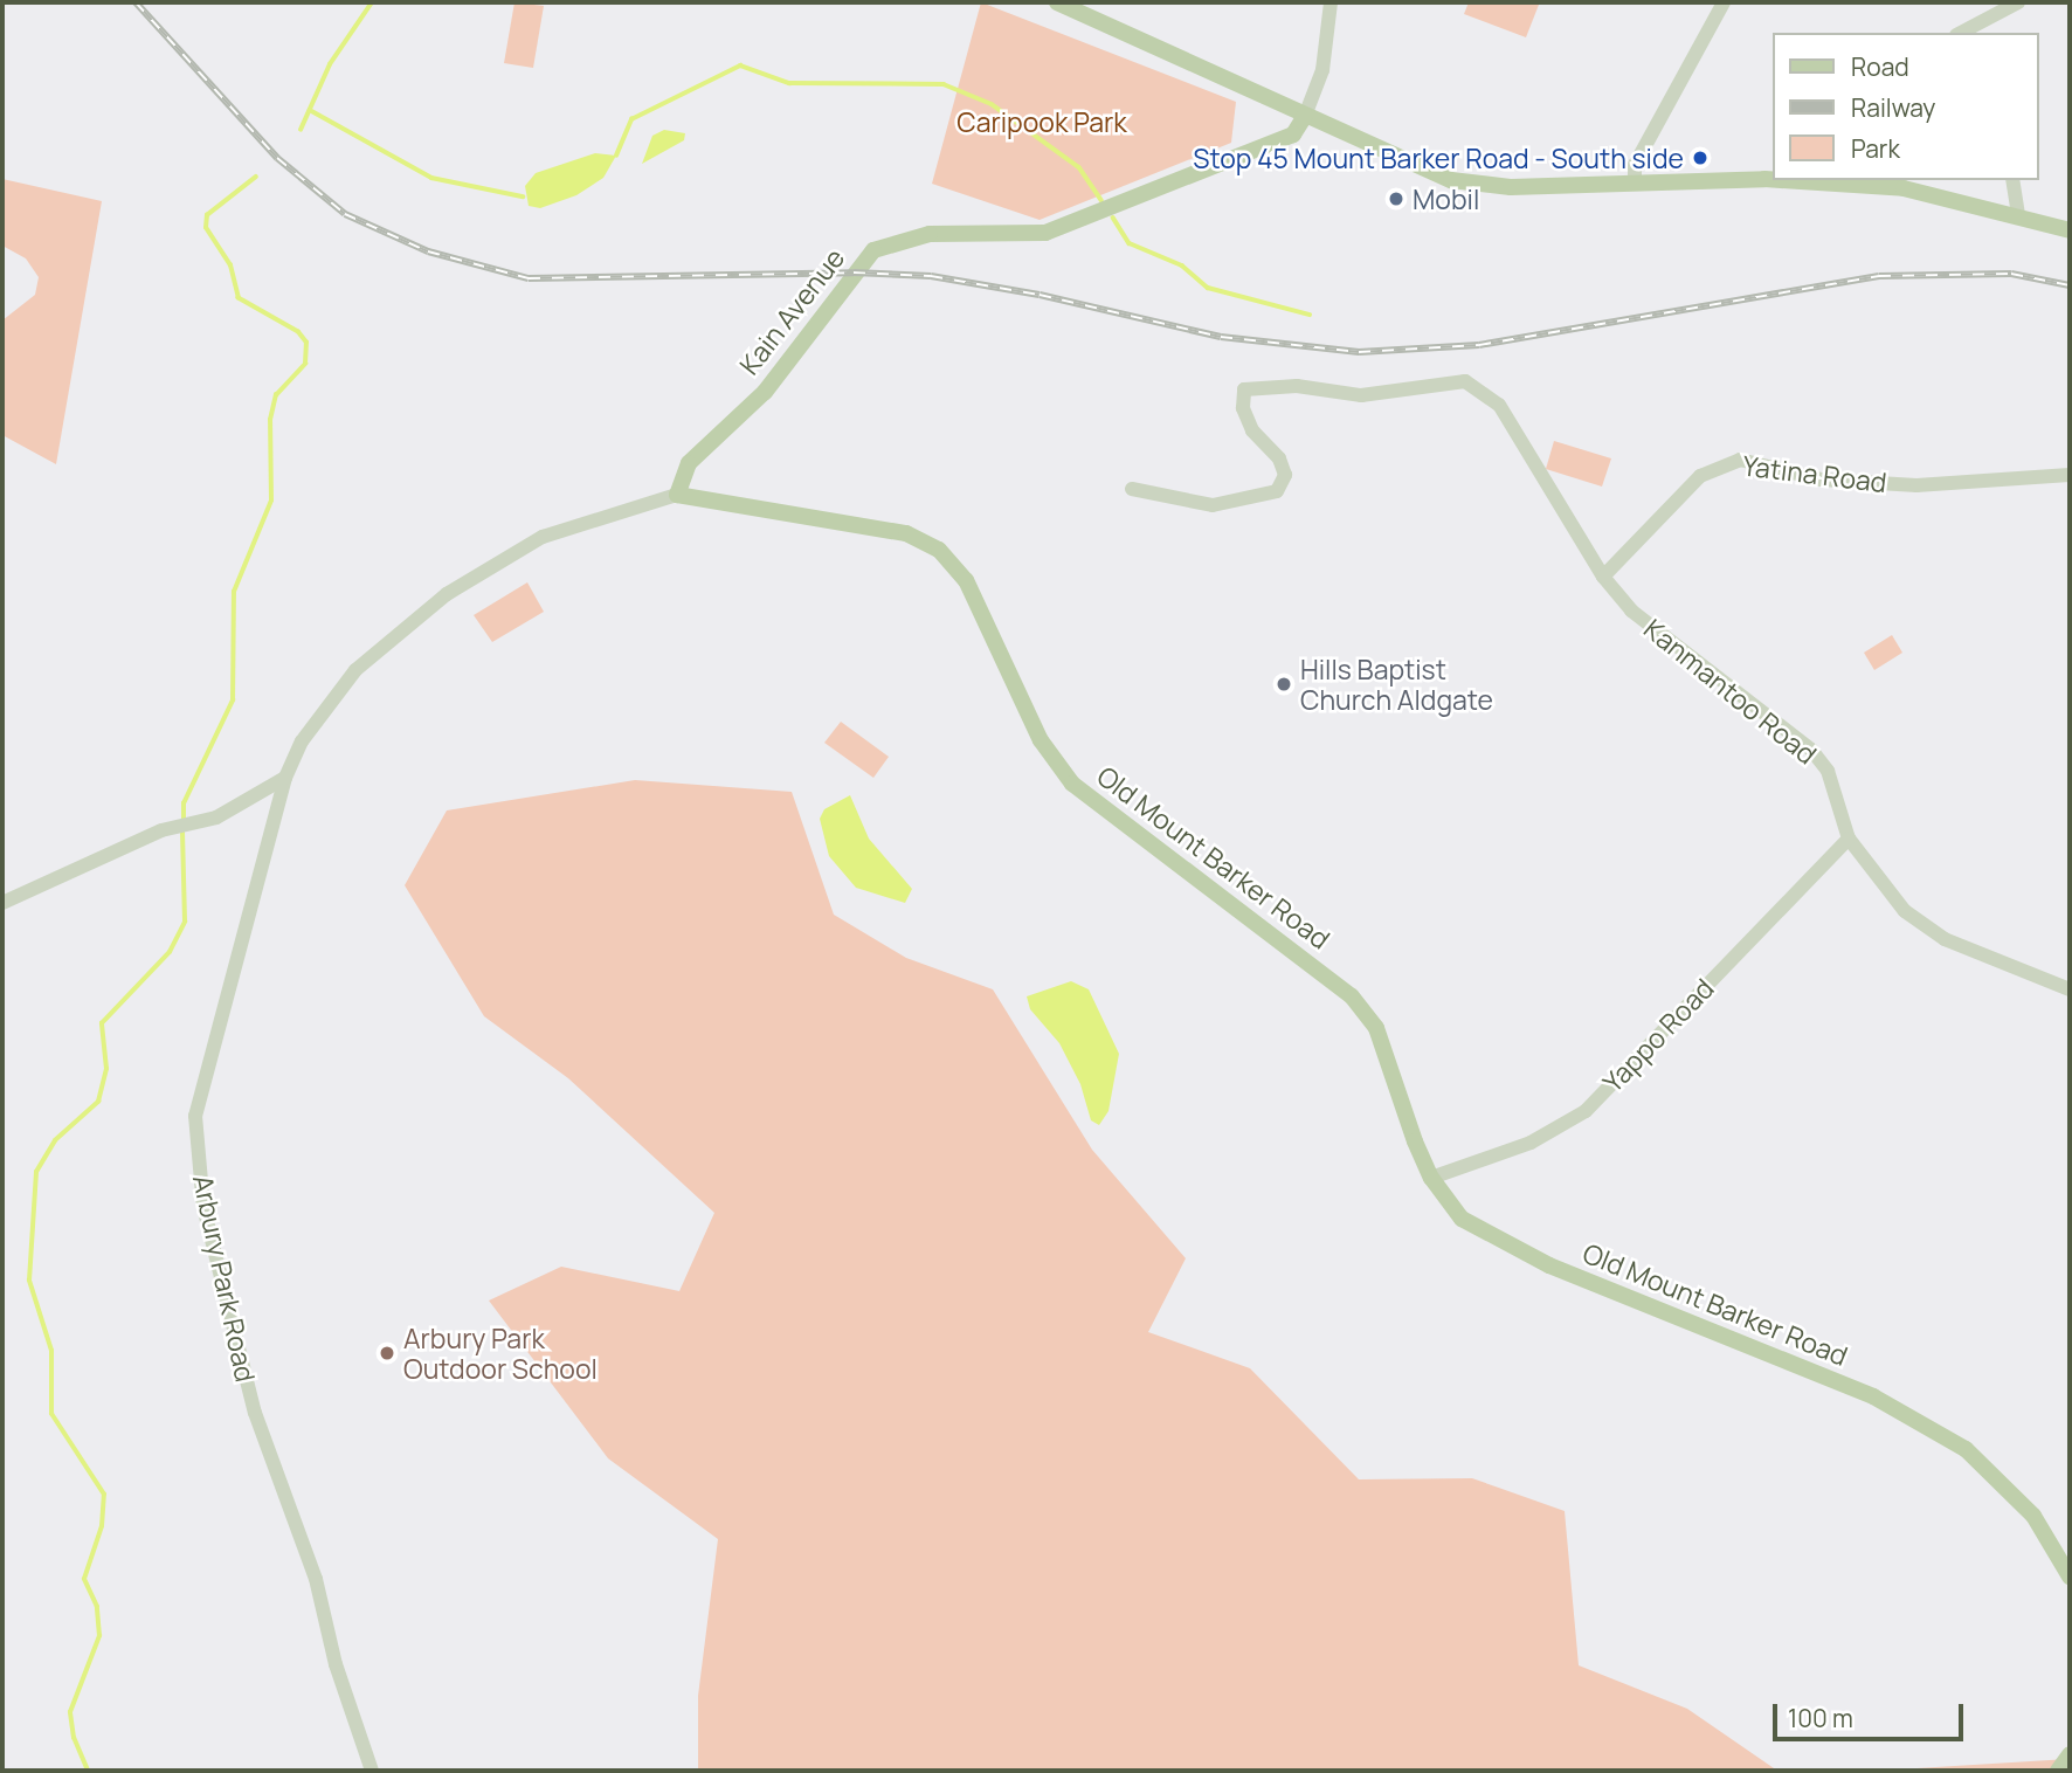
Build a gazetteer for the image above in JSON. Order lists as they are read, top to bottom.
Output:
{
  "streets": {
    "main road": ["Kain Avenue", "Old Mount Barker Road"],
    "street": [
      "Yatina Road",
      "Kanmantoo Road",
      "Yappo Road",
      "Arbury Park Road"
    ]
  },
  "crossings": [
    ["Kain Avenue", "Old Mount Barker Road"],
    ["Yatina Road", "Kanmantoo Road"],
    ["Kanmantoo Road", "Yappo Road"],
    ["Old Mount Barker Road", "Yappo Road"],
    ["Old Mount Barker Road", "Arbury Park Road"]
  ],
  "parks": ["Caripook Park"],
  "places": [
    "Stop 45 Mount Barker Road - South side",
    "Mobil",
    "Hills Baptist Church Aldgate",
    "Arbury Park Outdoor School"
  ],
  "legend": ["Road", "Railway", "Park"],
  "scale_bar": "100 m"
}
